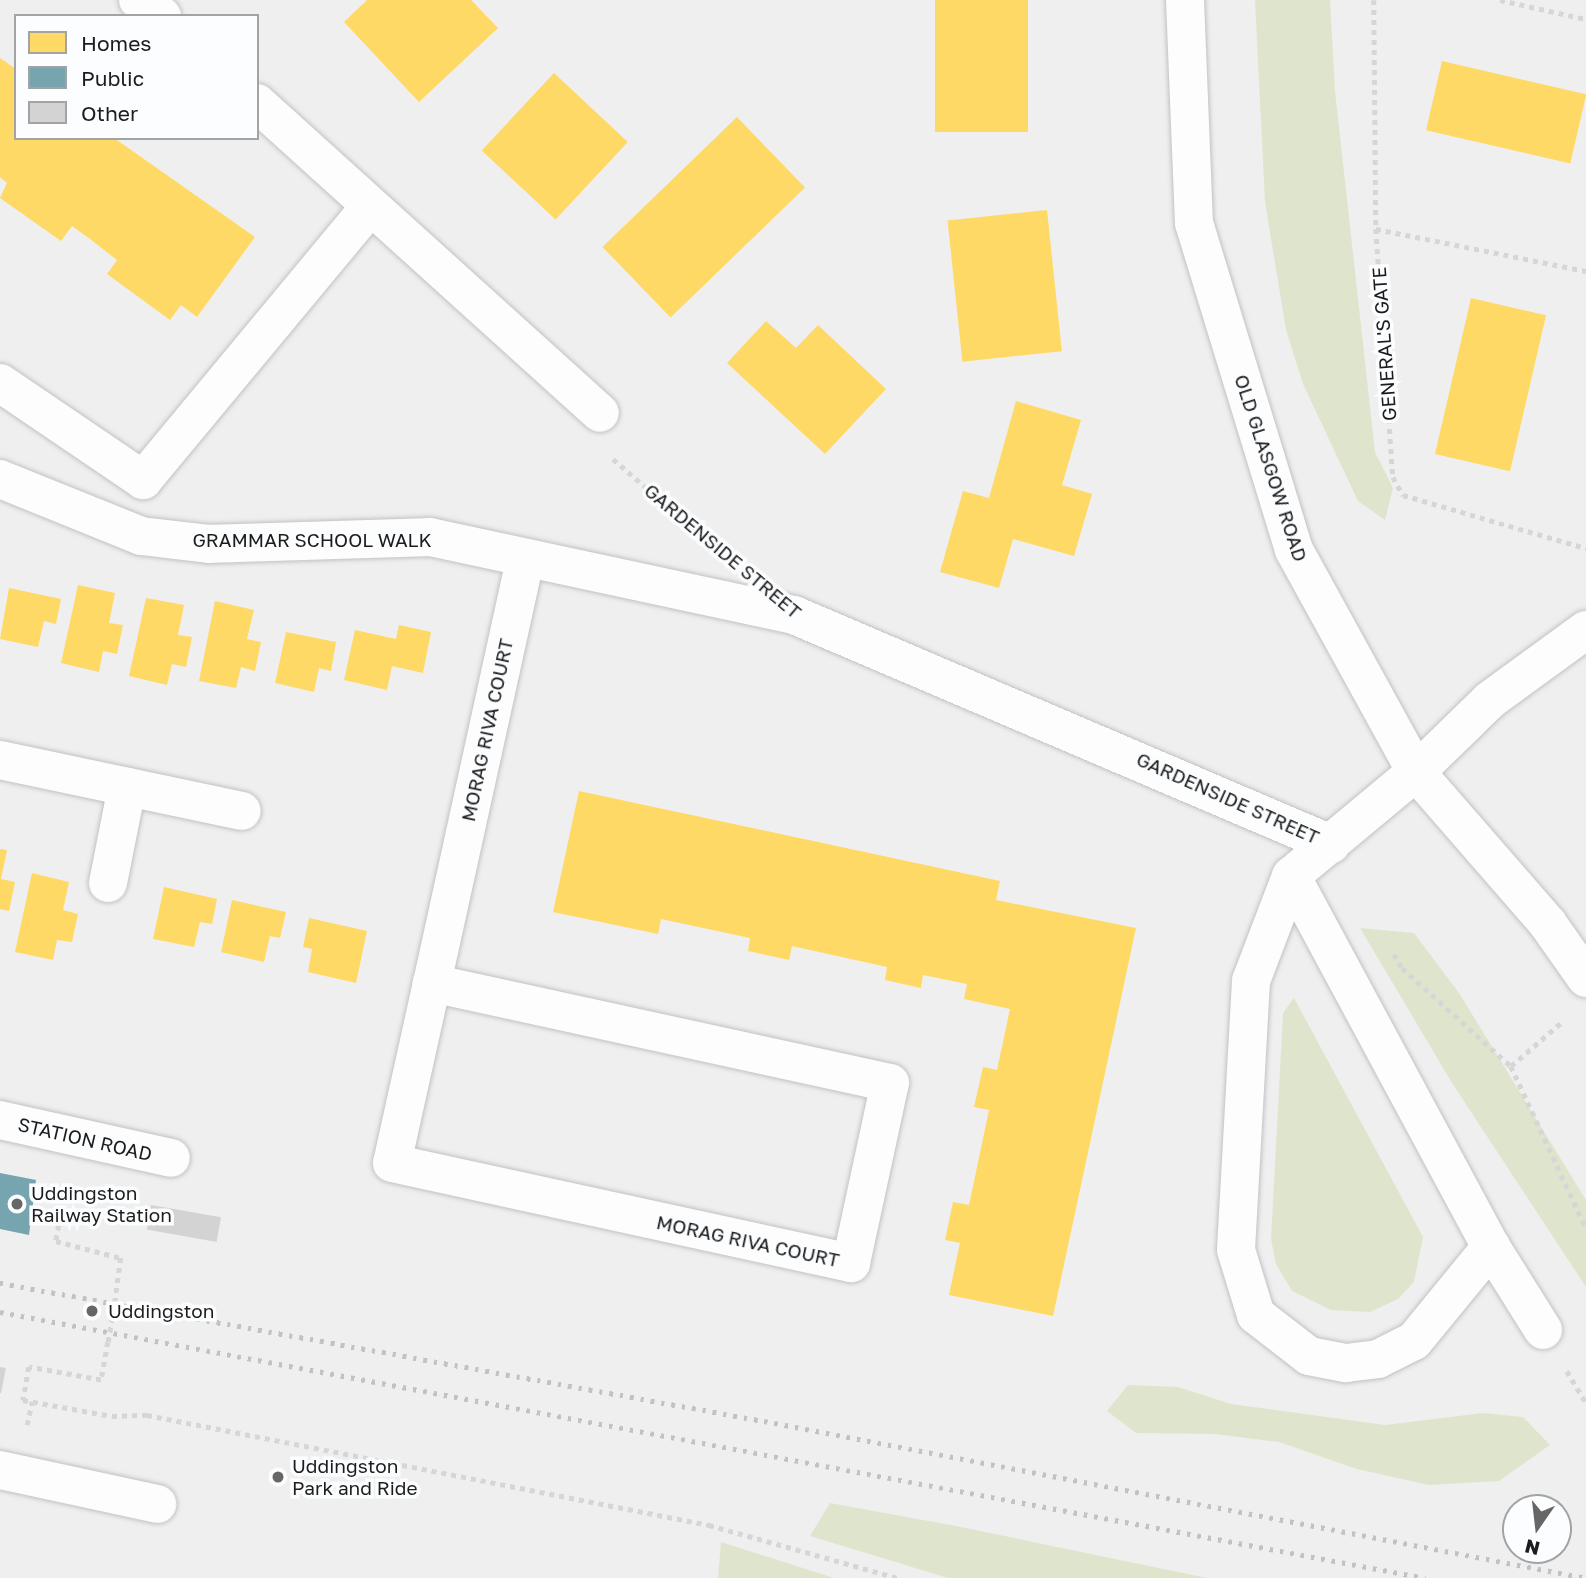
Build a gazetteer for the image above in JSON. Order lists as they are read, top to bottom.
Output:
{
  "streets": {
    "street": [
      "OLD GLASGOW ROAD",
      "GRAMMAR SCHOOL WALK",
      "GARDENSIDE STREET",
      "MORAG RIVA COURT",
      "STATION ROAD"
    ],
    "path": ["GENERAL'S GATE"]
  },
  "crossings": [
    ["GRAMMAR SCHOOL WALK", "GARDENSIDE STREET"],
    ["GRAMMAR SCHOOL WALK", "MORAG RIVA COURT"]
  ],
  "places": ["Uddingston Railway Station", "Uddingston", "Uddingston Park and Ride"],
  "legend": ["Homes", "Public", "Other"],
  "north": "bottom"
}
